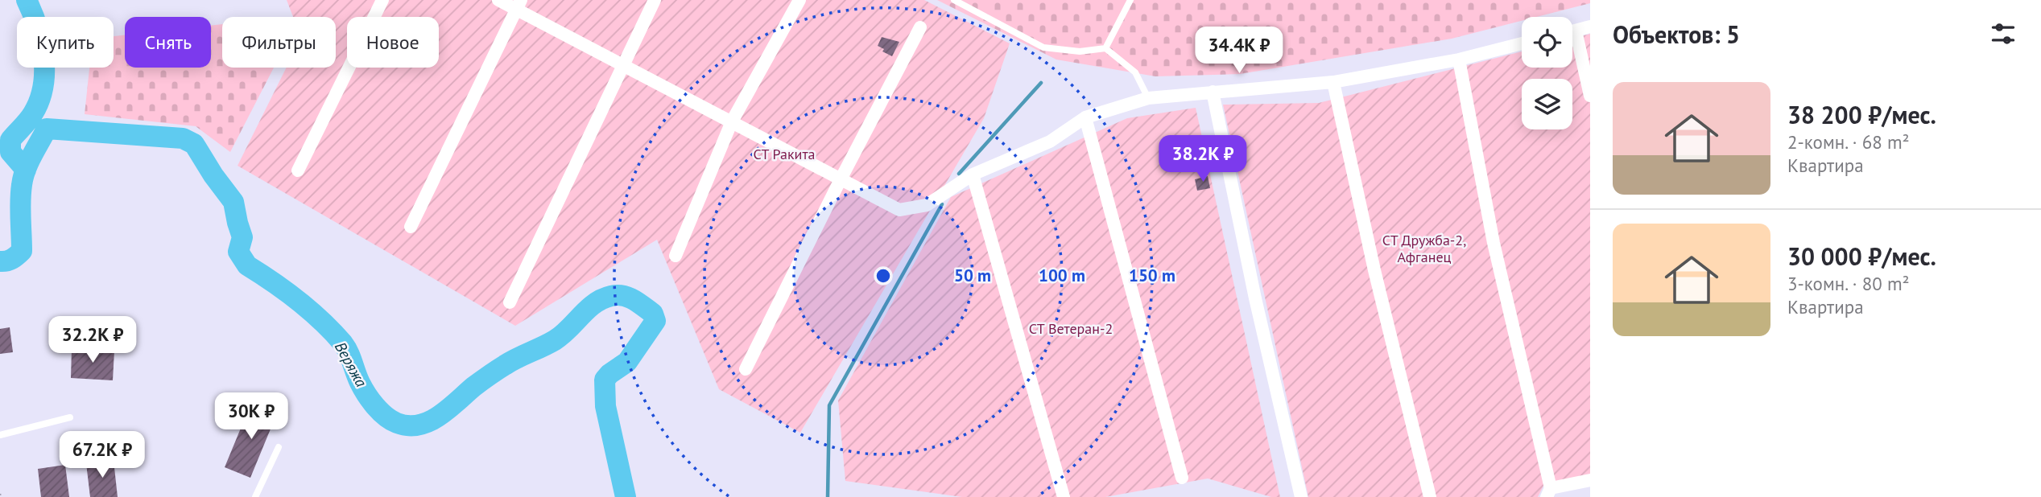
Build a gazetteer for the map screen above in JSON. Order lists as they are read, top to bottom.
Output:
{
  "water": ["Веряжа"],
  "parks": ["СТ Ракита", "СТ Дружба-2, Афганец", "СТ Ветеран-2"],
  "page": {
    "heading": "Объектов: 5",
    "chip": [
      "Купить",
      "Снять",
      "Фильтры",
      "Новое"
    ],
    "price": [
      "34.4K ₽",
      "38.2K ₽",
      "32.2K ₽",
      "30K ₽",
      "67.2K ₽"
    ],
    "list": [
      {
        "name": "38 200 ₽/мес.",
        "note": "2-комн. · 68 m² · Квартира"
      },
      {
        "name": "30 000 ₽/мес.",
        "note": "3-комн. · 80 m² · Квартира"
      }
    ]
  },
  "rings": ["50 m", "100 m", "150 m"]
}
